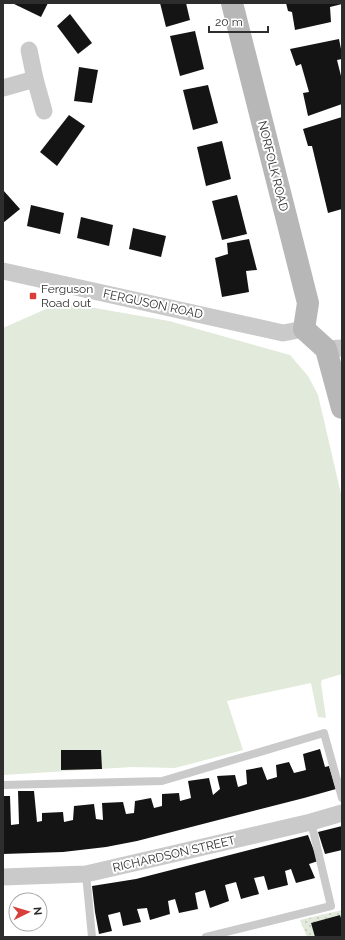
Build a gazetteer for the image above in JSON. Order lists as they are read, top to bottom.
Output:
{
  "streets": {
    "street": ["NORFOLK ROAD", "FERGUSON ROAD", "RICHARDSON STREET"]
  },
  "crossings": [
    ["NORFOLK ROAD", "FERGUSON ROAD"]
  ],
  "places": {
    "transit": ["Ferguson Road out"]
  },
  "scale_bar": "20 m",
  "north": "right"
}
